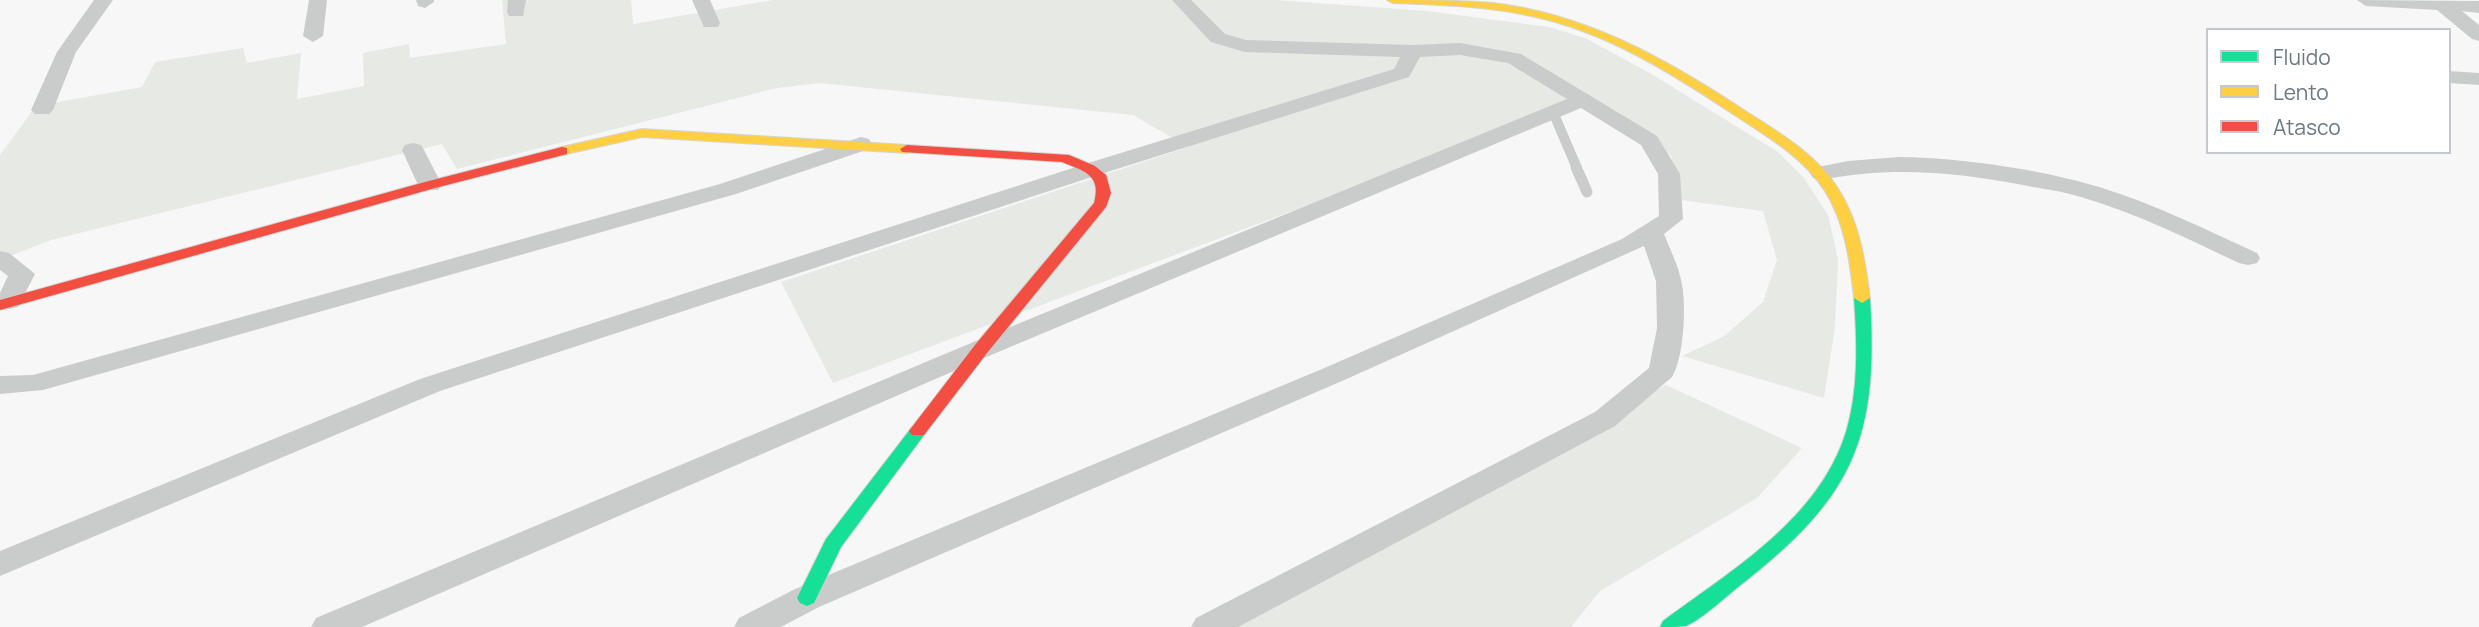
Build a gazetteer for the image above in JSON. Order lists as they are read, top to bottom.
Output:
{
  "legend": ["Fluido", "Lento", "Atasco"]
}
